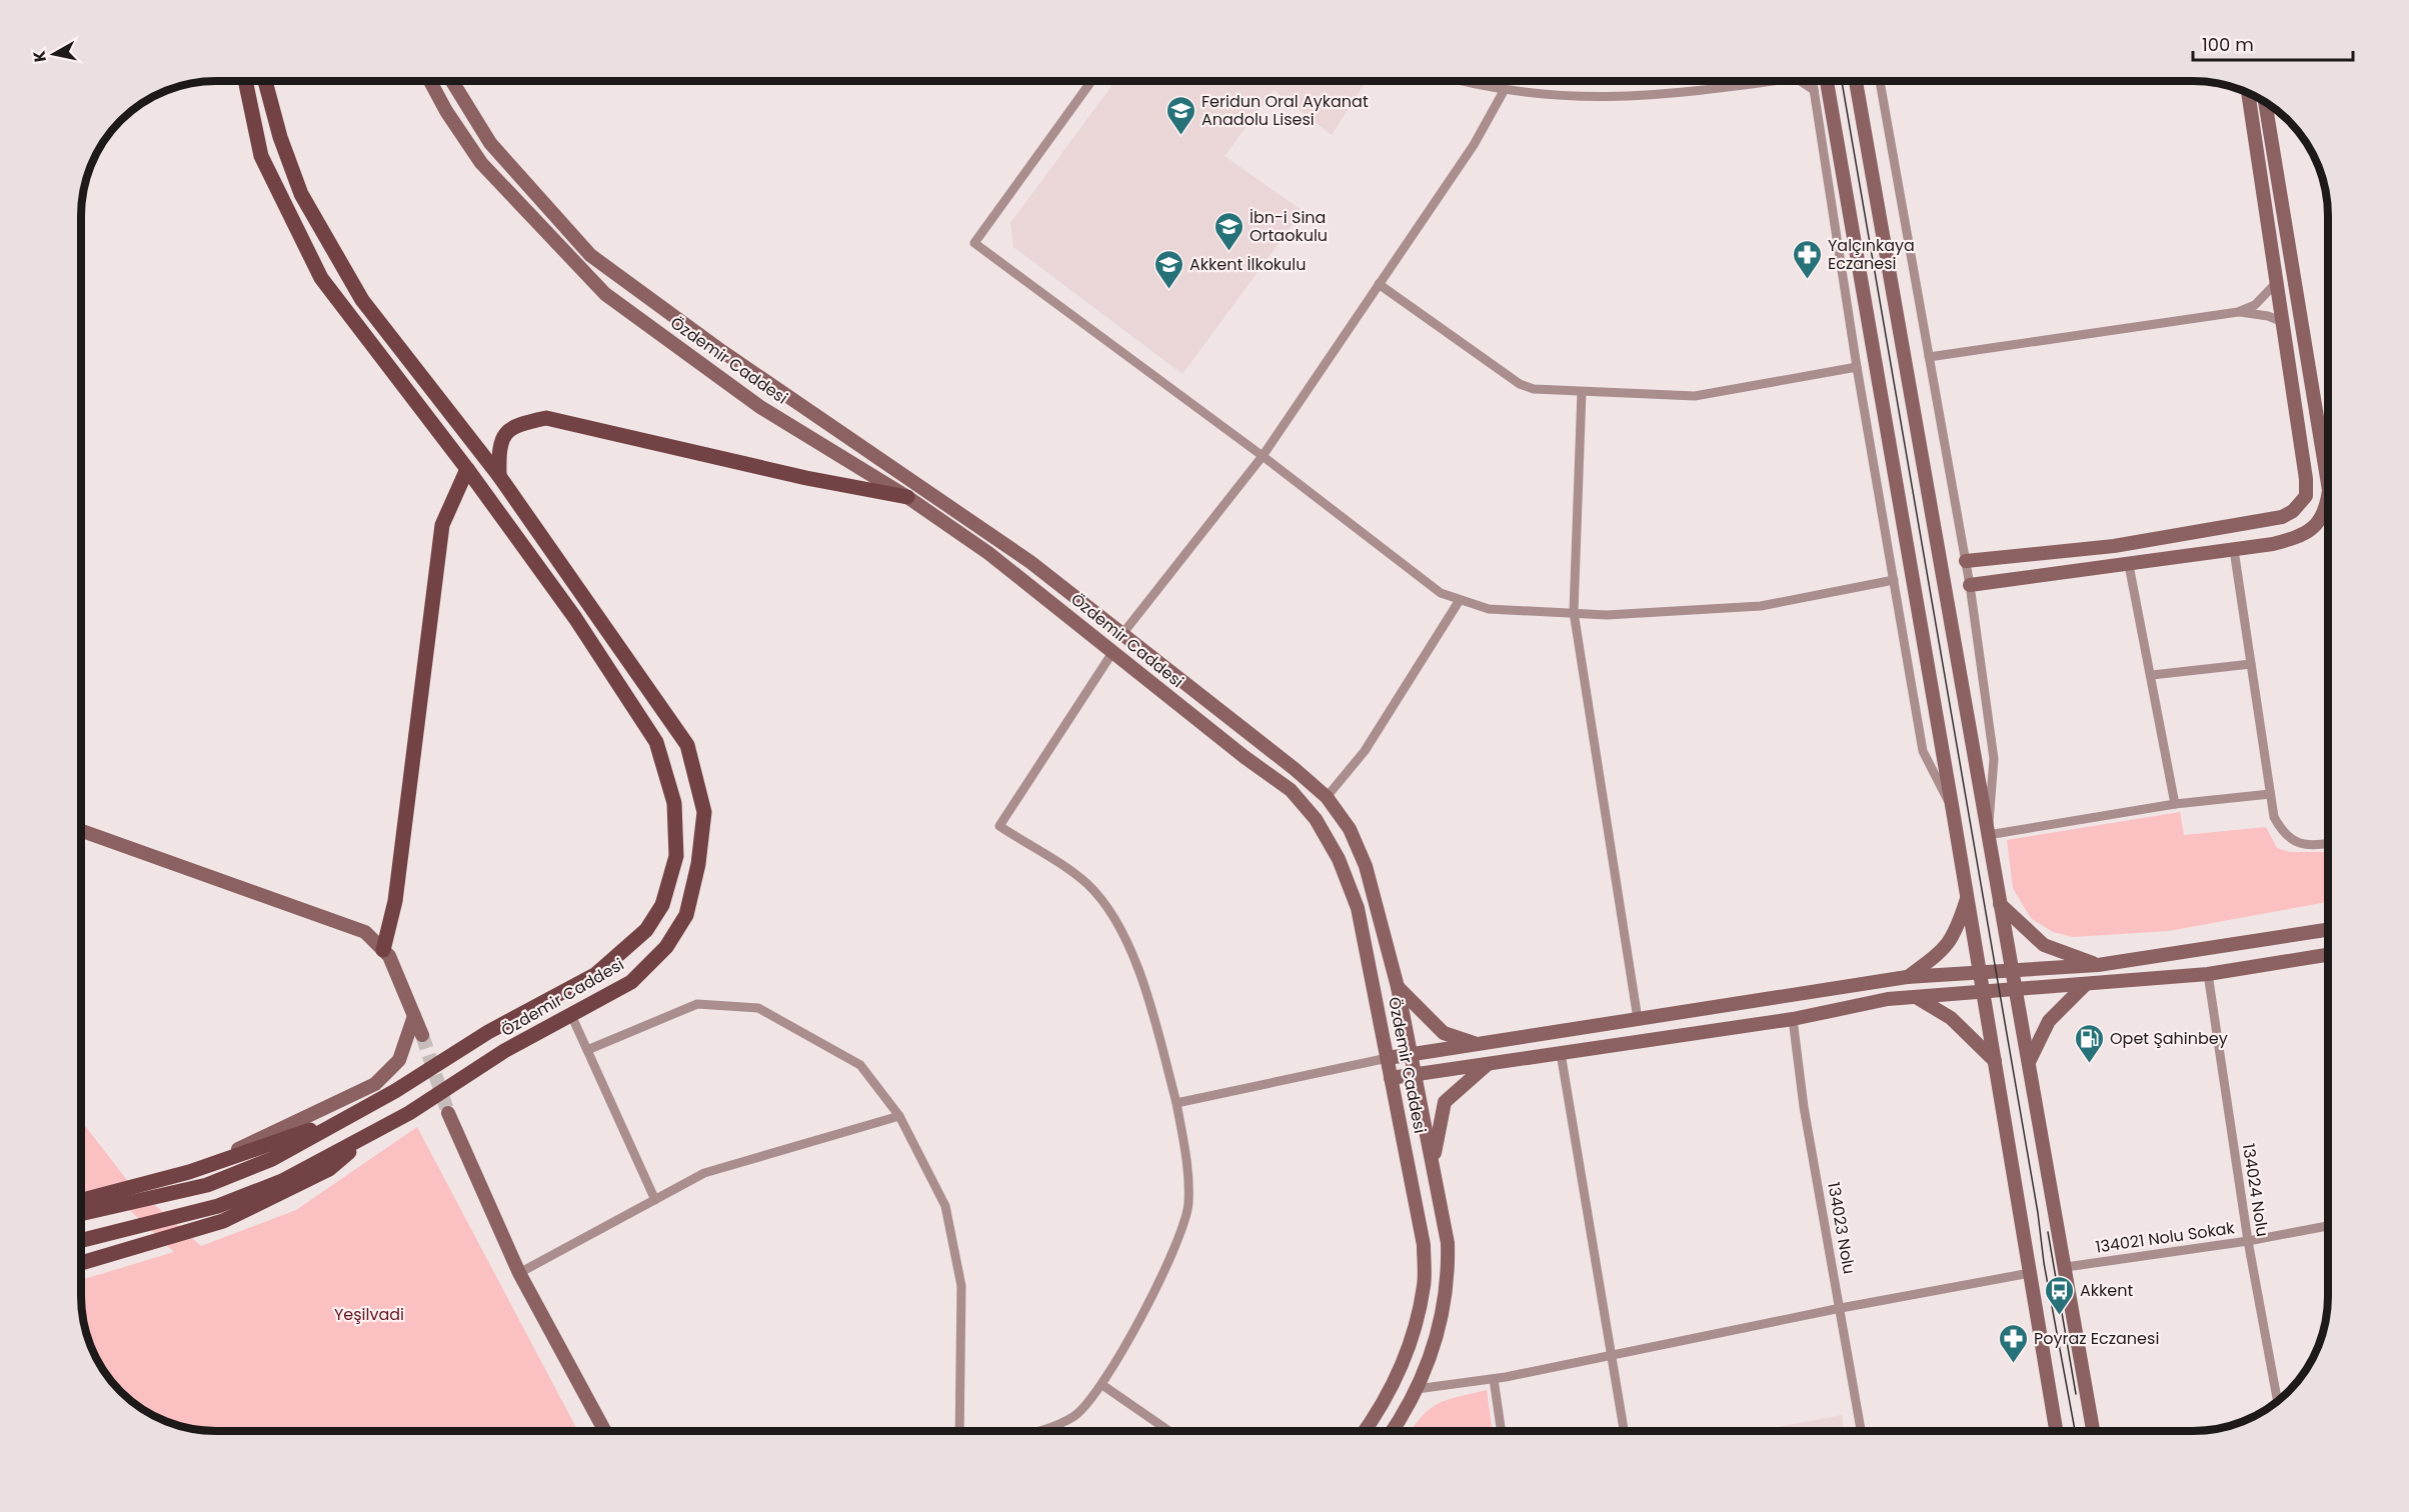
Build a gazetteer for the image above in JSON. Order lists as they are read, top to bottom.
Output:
{
  "streets": {
    "main road": ["Özdemir Caddesi"],
    "street": ["134024 Nolu", "134023 Nolu", "134021 Nolu Sokak"]
  },
  "crossings": [
    ["134024 Nolu", "134021 Nolu Sokak"]
  ],
  "parks": ["Yeşilvadi"],
  "places": {
    "school or university": ["Feridun Oral Aykanat Anadolu Lisesi", "İbn-i Sina Ortaokulu", "Akkent İlkokulu"],
    "pharmacy": ["Yalçınkaya Eczanesi", "Poyraz Eczanesi"],
    "fuel station": ["Opet Şahinbey"],
    "bus stop": ["Akkent"]
  },
  "scale_bar": "100 m",
  "north": "left"
}
